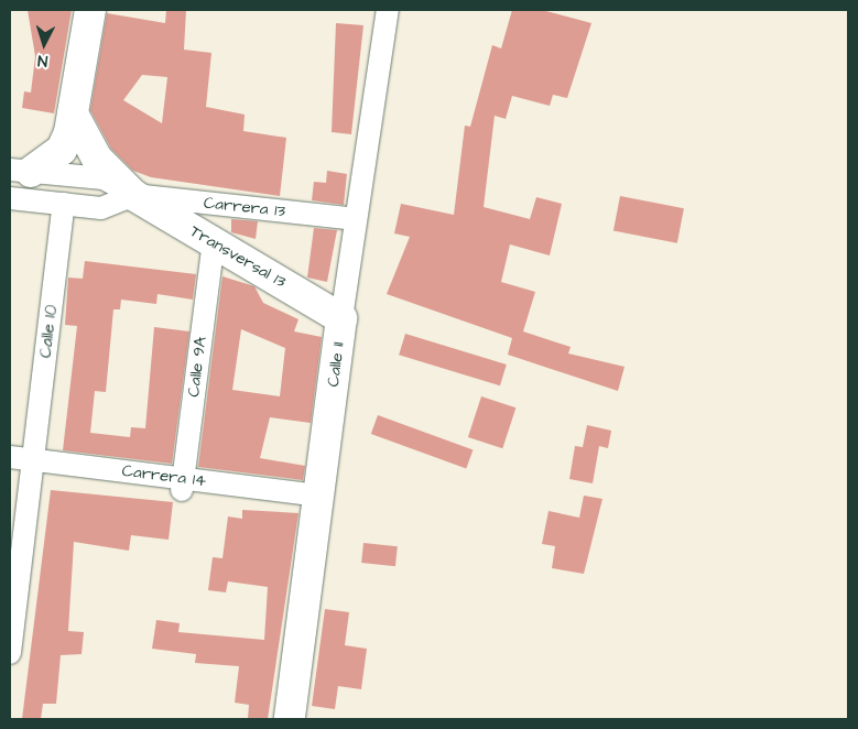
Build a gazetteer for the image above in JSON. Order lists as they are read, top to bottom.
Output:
{
  "streets": {
    "street": [
      "Carrera 13",
      "Transversal 13",
      "Calle 10",
      "Calle 11",
      "Calle 9A",
      "Carrera 14"
    ]
  },
  "crossings": [
    ["Carrera 13", "Transversal 13"],
    ["Carrera 13", "Calle 10"],
    ["Carrera 13", "Calle 11"],
    ["Transversal 13", "Calle 11"],
    ["Transversal 13", "Calle 9A"],
    ["Calle 10", "Carrera 14"],
    ["Calle 11", "Carrera 14"],
    ["Calle 9A", "Carrera 14"]
  ],
  "north": "bottom"
}
